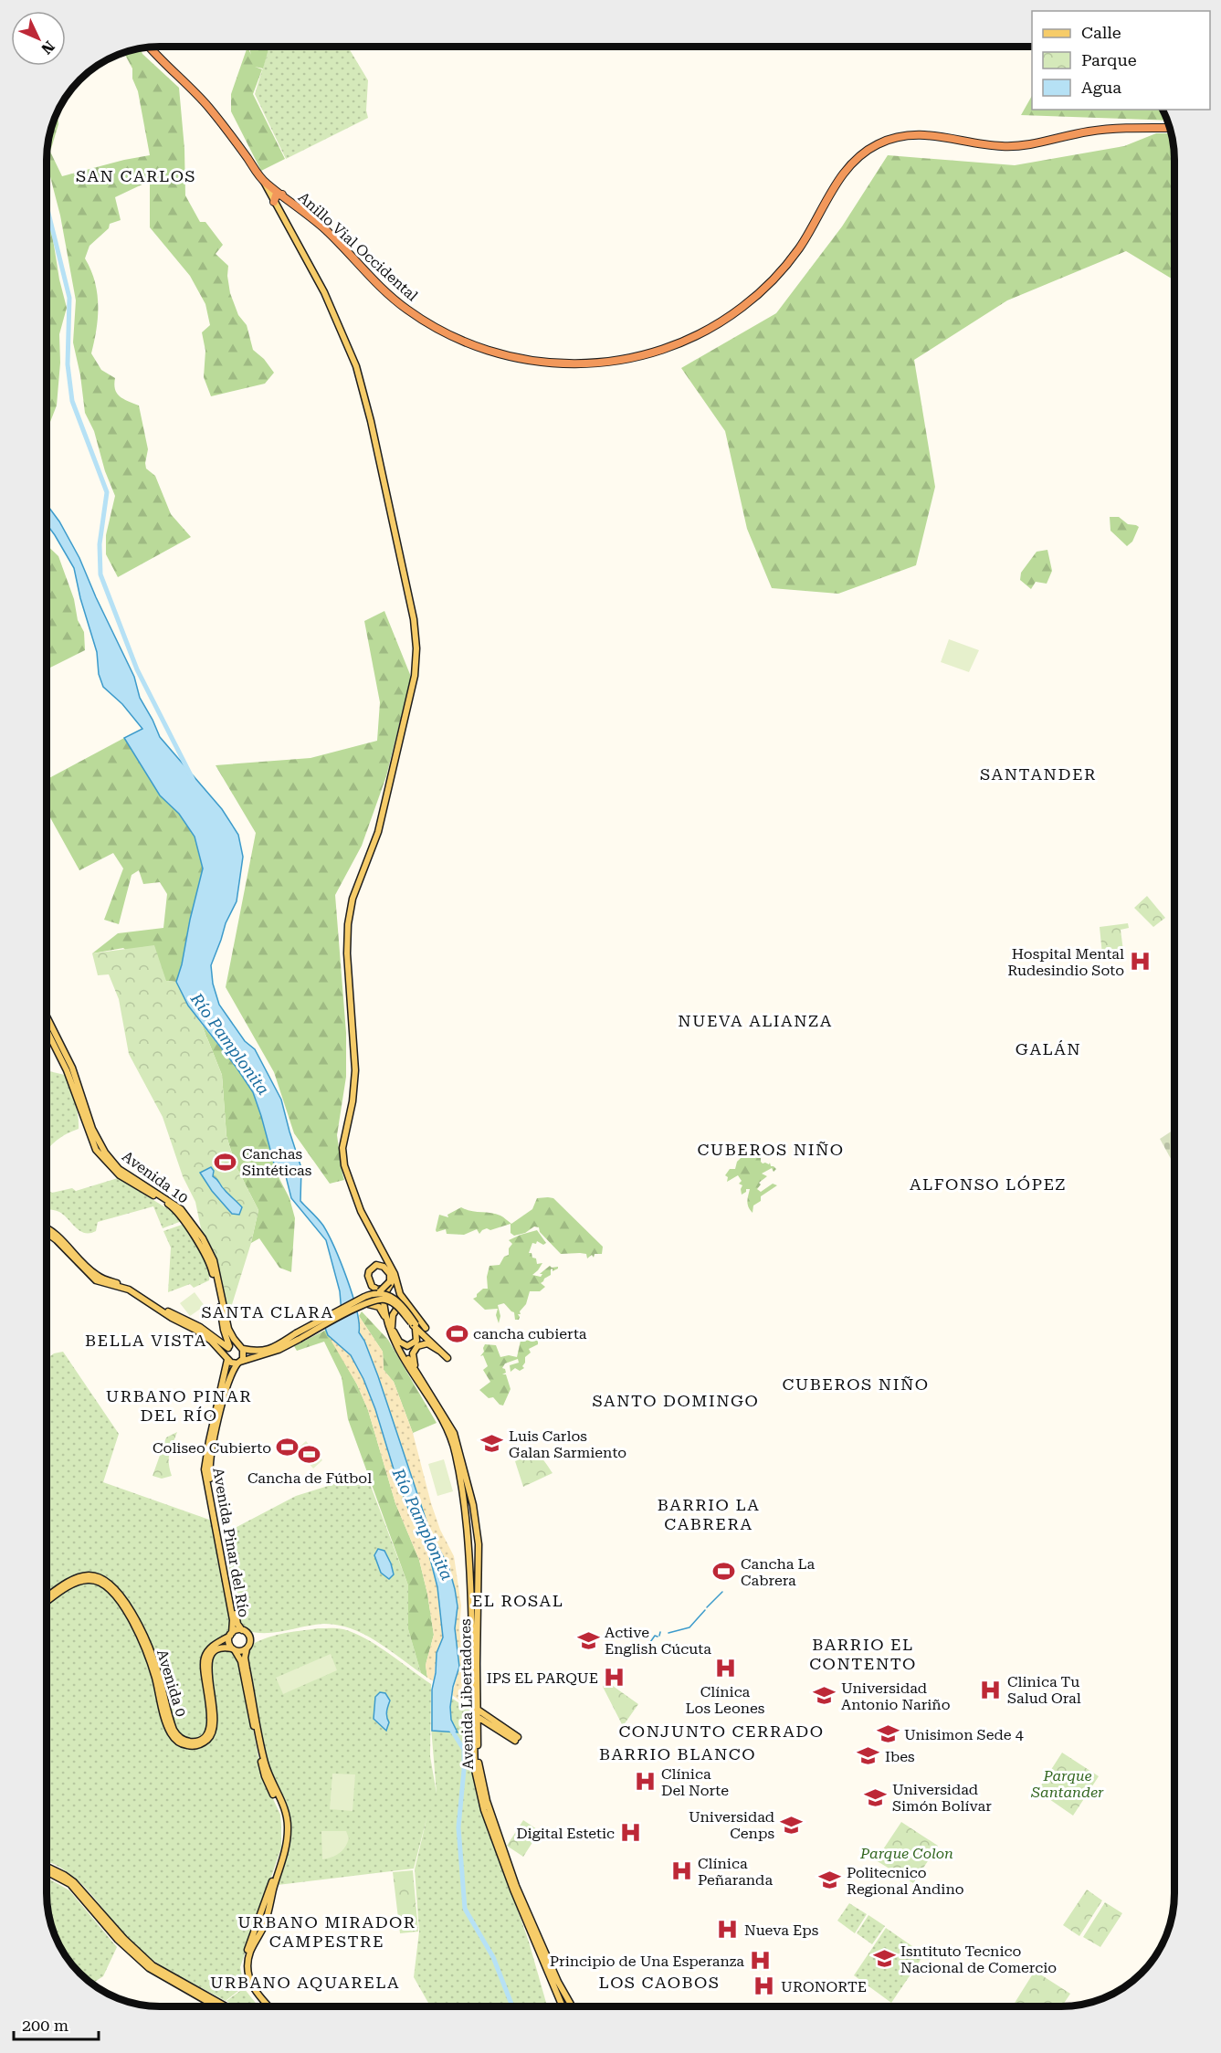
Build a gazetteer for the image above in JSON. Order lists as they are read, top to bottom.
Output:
{
  "streets": {
    "highway": ["Anillo Vial Occidental"],
    "main road": [
      "Avenida 10",
      "Avenida Pinar del Río",
      "Avenida 0",
      "Avenida Libertadores"
    ]
  },
  "crossings": [
    ["Avenida 10", "Avenida Pinar del Río"],
    ["Avenida Pinar del Río", "Avenida 0"]
  ],
  "districts": [
    "SAN CARLOS",
    "SANTANDER",
    "NUEVA ALIANZA",
    "GALÁN",
    "CUBEROS NIÑO",
    "ALFONSO LÓPEZ",
    "SANTA CLARA",
    "BELLA VISTA",
    "CUBEROS NIÑO",
    "URBANO PINAR DEL RÍO",
    "SANTO DOMINGO",
    "BARRIO LA CABRERA",
    "EL ROSAL",
    "BARRIO EL CONTENTO",
    "CONJUNTO CERRADO",
    "BARRIO BLANCO",
    "URBANO MIRADOR CAMPESTRE",
    "URBANO AQUARELA",
    "LOS CAOBOS"
  ],
  "water": ["Río Pamplonita"],
  "parks": ["Parque Santander", "Parque Colon"],
  "places": {
    "hospital": [
      "Hospital Mental Rudesindio Soto",
      "Clínica Los Leones",
      "IPS EL PARQUE",
      "Clinica Tu Salud Oral",
      "Clínica Del Norte",
      "Digital Estetic",
      "Clínica Peñaranda",
      "Nueva Eps",
      "Principio de Una Esperanza",
      "URONORTE"
    ],
    "sports": [
      "Canchas Sintéticas",
      "cancha cubierta",
      "Coliseo Cubierto",
      "Cancha de Fútbol",
      "Cancha La Cabrera"
    ],
    "school or university": [
      "Luis Carlos Galan Sarmiento",
      "Active English Cúcuta",
      "Universidad Antonio Nariño",
      "Unisimon Sede 4",
      "Ibes",
      "Universidad Simón Bolívar",
      "Universidad Cenps",
      "Politecnico Regional Andino",
      "Isntituto Tecnico Nacional de Comercio"
    ]
  },
  "legend": ["Calle", "Parque", "Agua"],
  "scale_bar": "200 m",
  "north": "bottom right"
}
